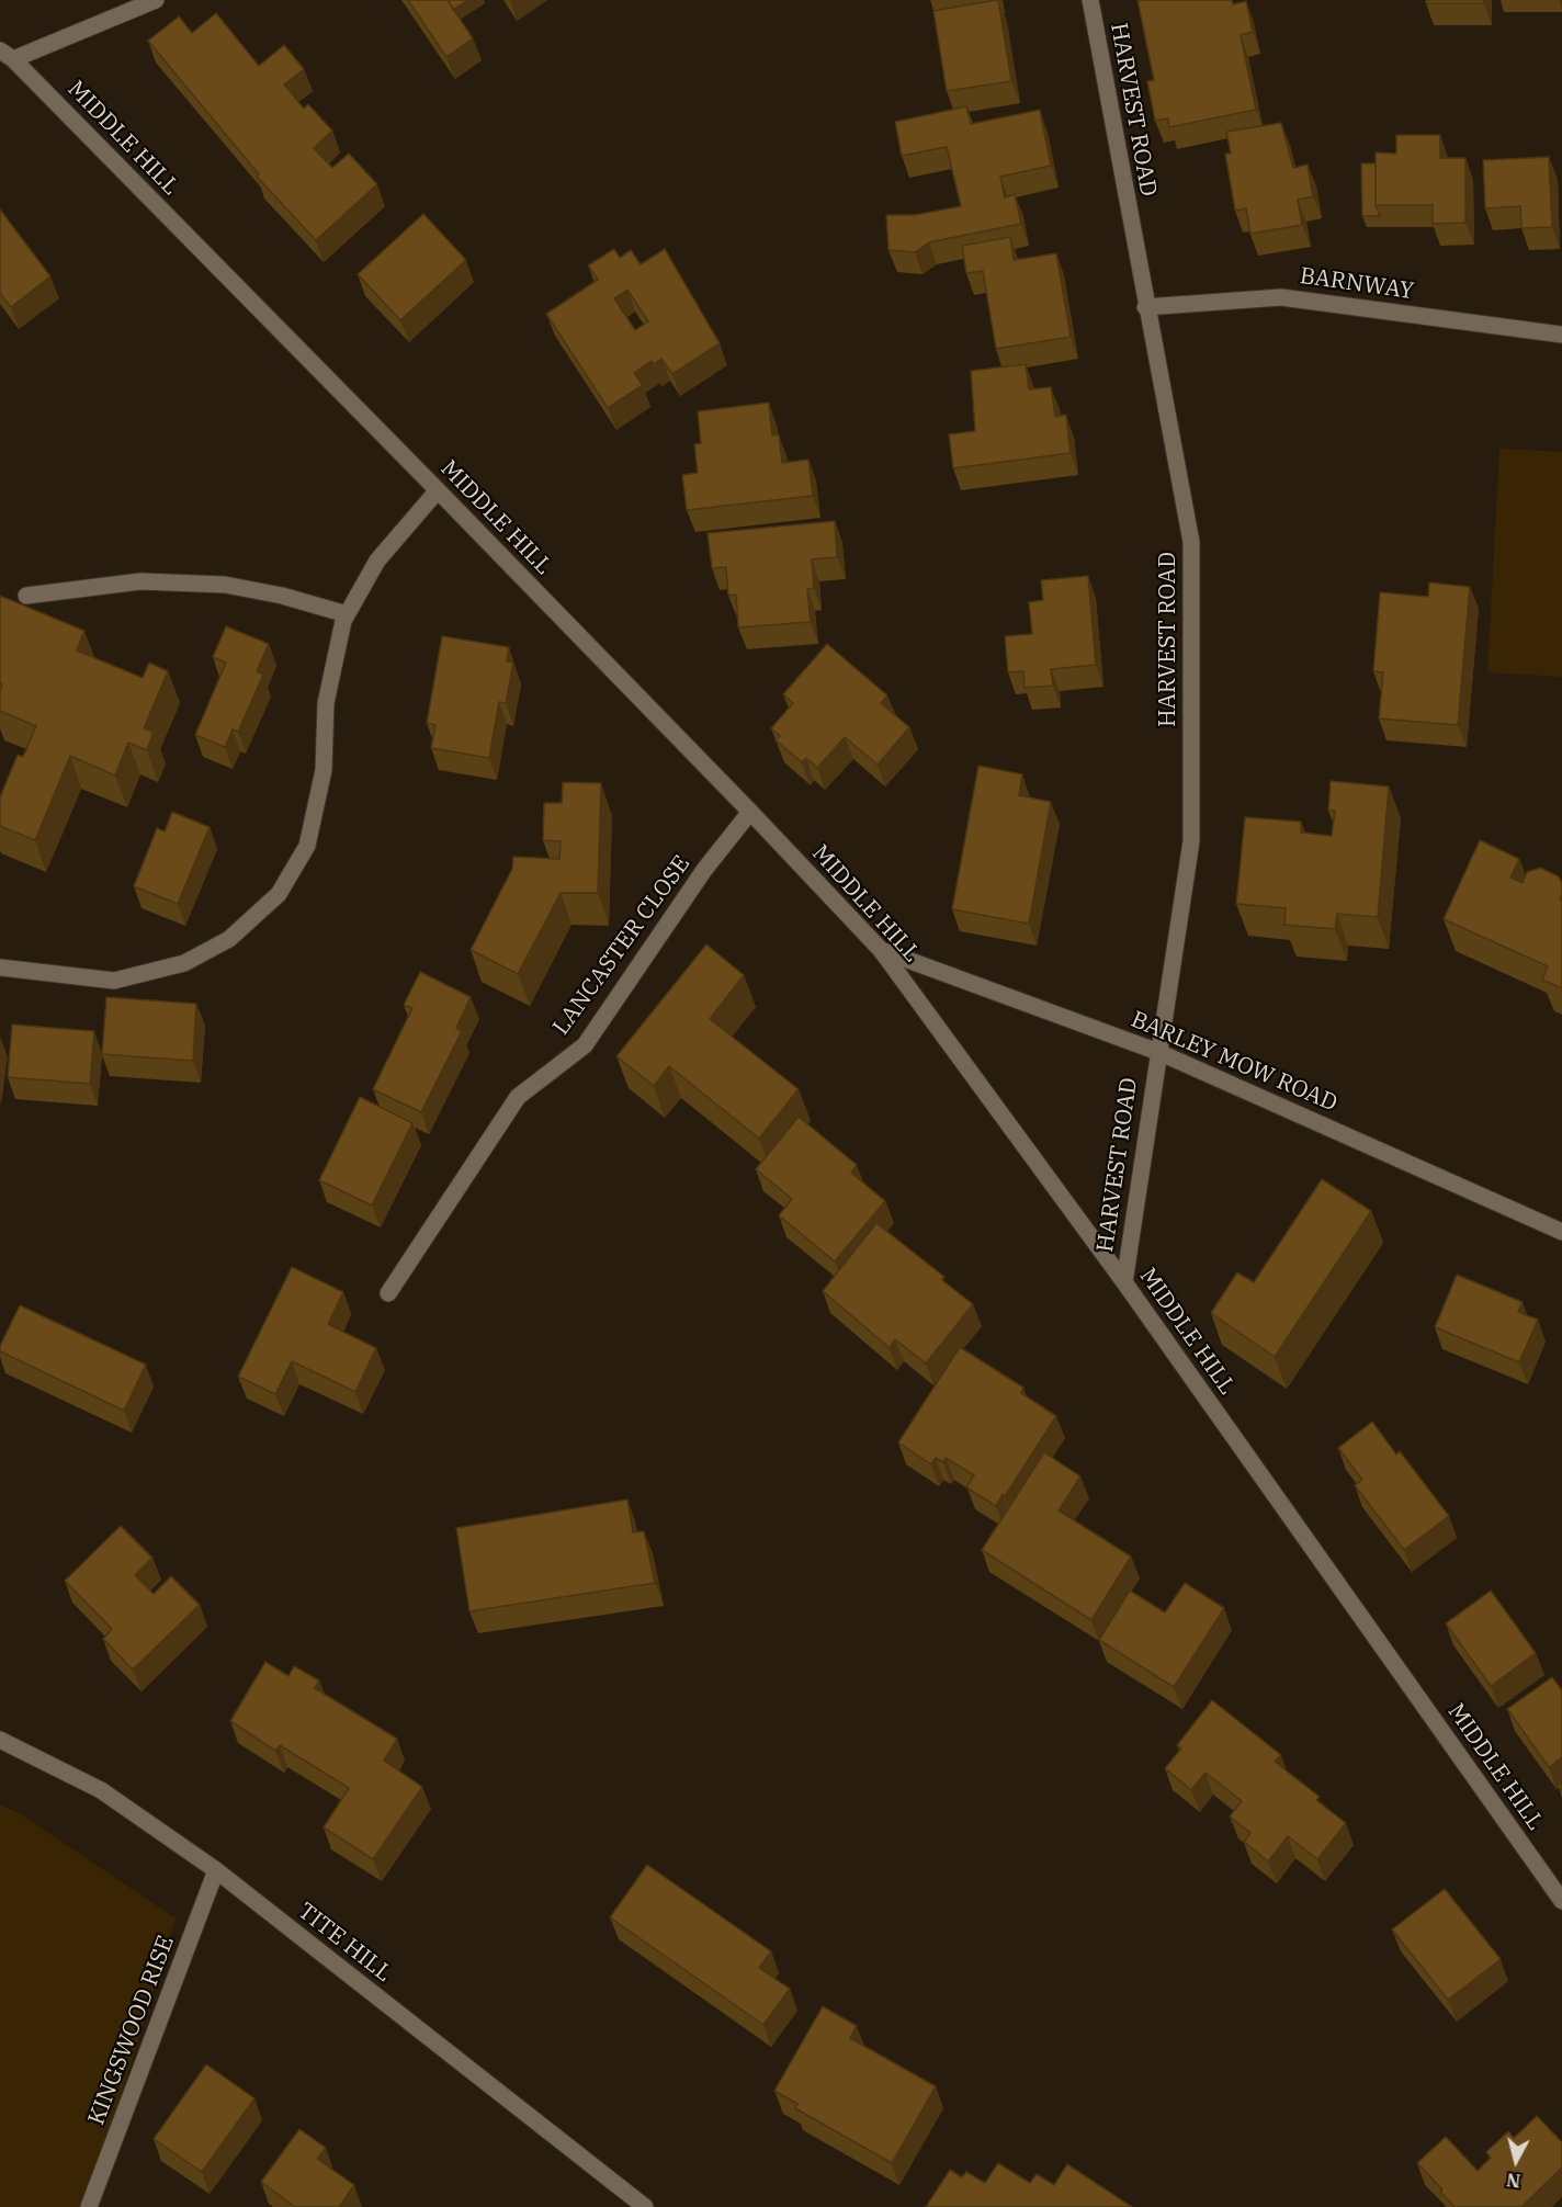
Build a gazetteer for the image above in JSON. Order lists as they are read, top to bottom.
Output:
{
  "streets": {
    "street": [
      "HARVEST ROAD",
      "MIDDLE HILL",
      "BARNWAY",
      "LANCASTER CLOSE",
      "BARLEY MOW ROAD",
      "TITE HILL",
      "KINGSWOOD RISE"
    ]
  },
  "crossings": [
    ["HARVEST ROAD", "MIDDLE HILL"],
    ["HARVEST ROAD", "BARNWAY"],
    ["HARVEST ROAD", "BARLEY MOW ROAD"],
    ["MIDDLE HILL", "LANCASTER CLOSE"],
    ["MIDDLE HILL", "BARLEY MOW ROAD"],
    ["TITE HILL", "KINGSWOOD RISE"]
  ],
  "north": "bottom"
}
